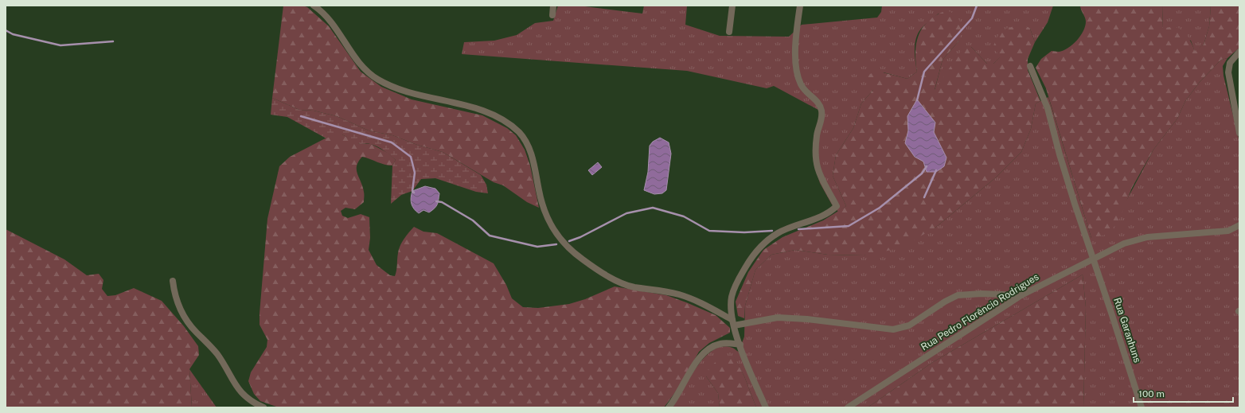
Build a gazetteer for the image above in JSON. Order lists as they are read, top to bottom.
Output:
{
  "streets": {
    "street": ["Rua Pedro Florêncio Rodrigues", "Rua Garanhuns"]
  },
  "crossings": [
    ["Rua Pedro Florêncio Rodrigues", "Rua Garanhuns"]
  ],
  "scale_bar": "100 m"
}
